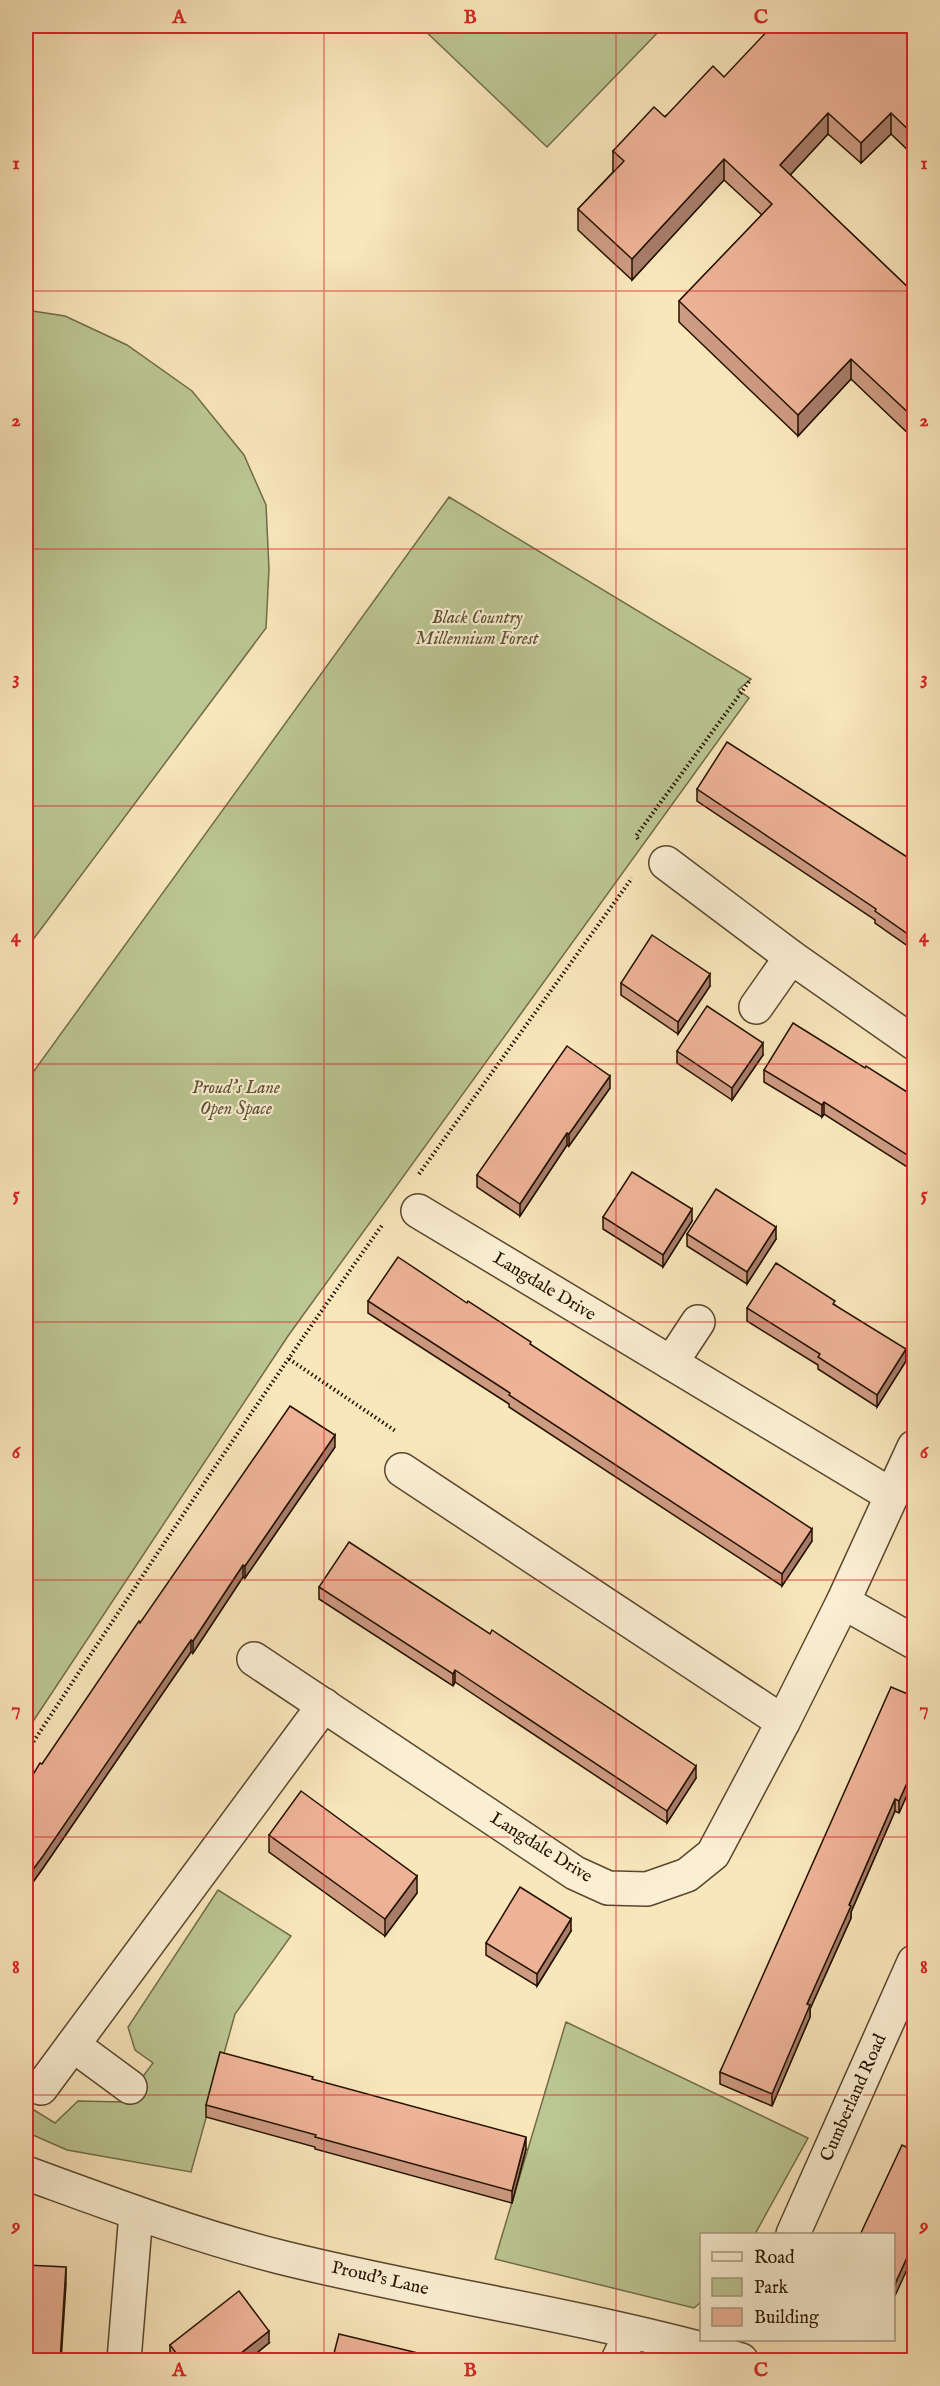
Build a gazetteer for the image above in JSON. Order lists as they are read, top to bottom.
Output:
{
  "streets": {
    "street": ["Langdale Drive", "Cumberland Road", "Proud's Lane"]
  },
  "parks": ["Black Country Millennium Forest", "Proud's Lane Open Space"],
  "legend": ["Road", "Park", "Building"],
  "grid": {
    "columns": ["A", "B", "C"],
    "rows": [
      "1",
      "2",
      "3",
      "4",
      "5",
      "6",
      "7",
      "8",
      "9"
    ]
  }
}
